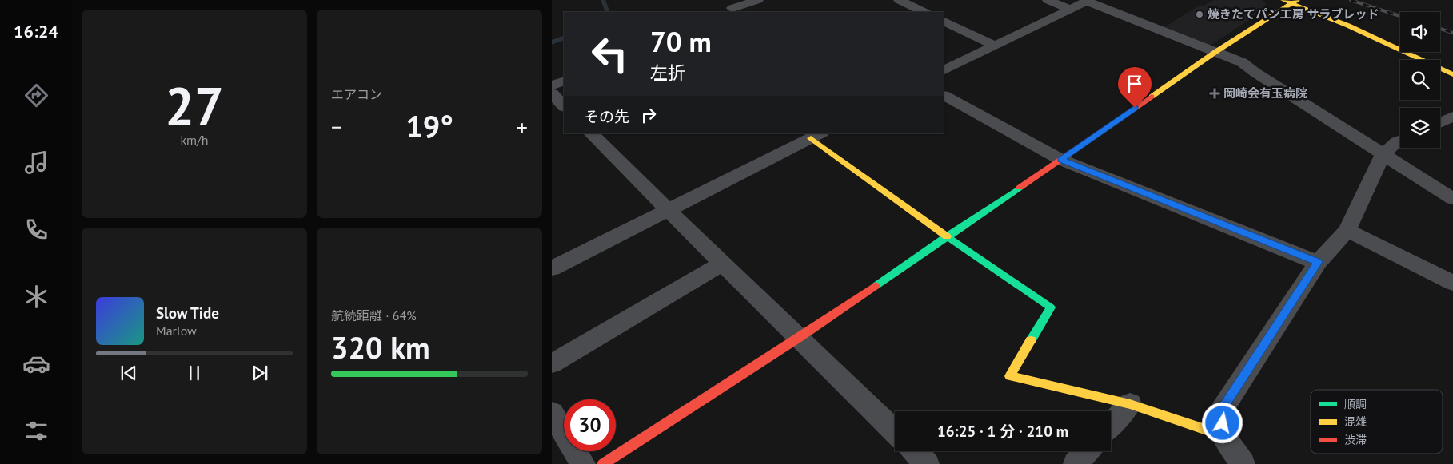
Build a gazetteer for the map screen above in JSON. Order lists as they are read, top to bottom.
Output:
{
  "places": {
    "other": ["焼きたてパン工房 サラブレッド"],
    "health": ["岡崎会有玉病院"]
  },
  "legend": ["順調", "混雑", "渋滞"],
  "page": {
    "tabs": "16:24",
    "tile": [
      ["27", "km/h"],
      "エアコン",
      ["航続距離 · 64%", "320 km"]
    ],
    "turn": ["70 m", "左折"],
    "then": "その先",
    "heat": ["−", "19°", "+"],
    "song": ["Slow Tide", "Marlow"],
    "limit": "30",
    "trip": "16:25 · 1 分 · 210 m"
  }
}
